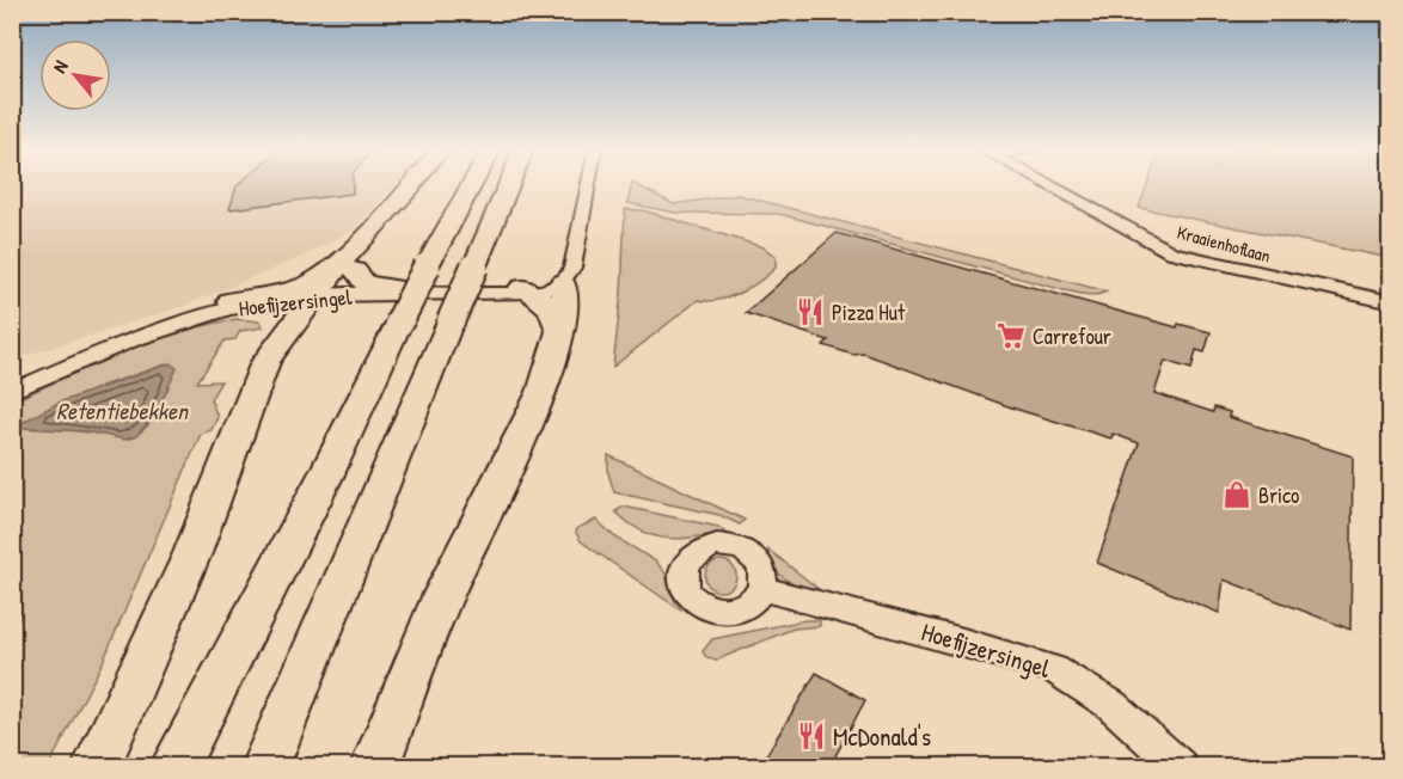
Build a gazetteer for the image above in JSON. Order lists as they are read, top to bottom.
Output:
{
  "streets": {
    "street": ["Kraaienhoflaan", "Hoefijzersingel"]
  },
  "water": ["Retentiebekken"],
  "places": {
    "restaurant": ["Pizza Hut", "McDonald's"],
    "supermarket": ["Carrefour"],
    "shop": ["Brico"]
  },
  "north": "top left"
}
